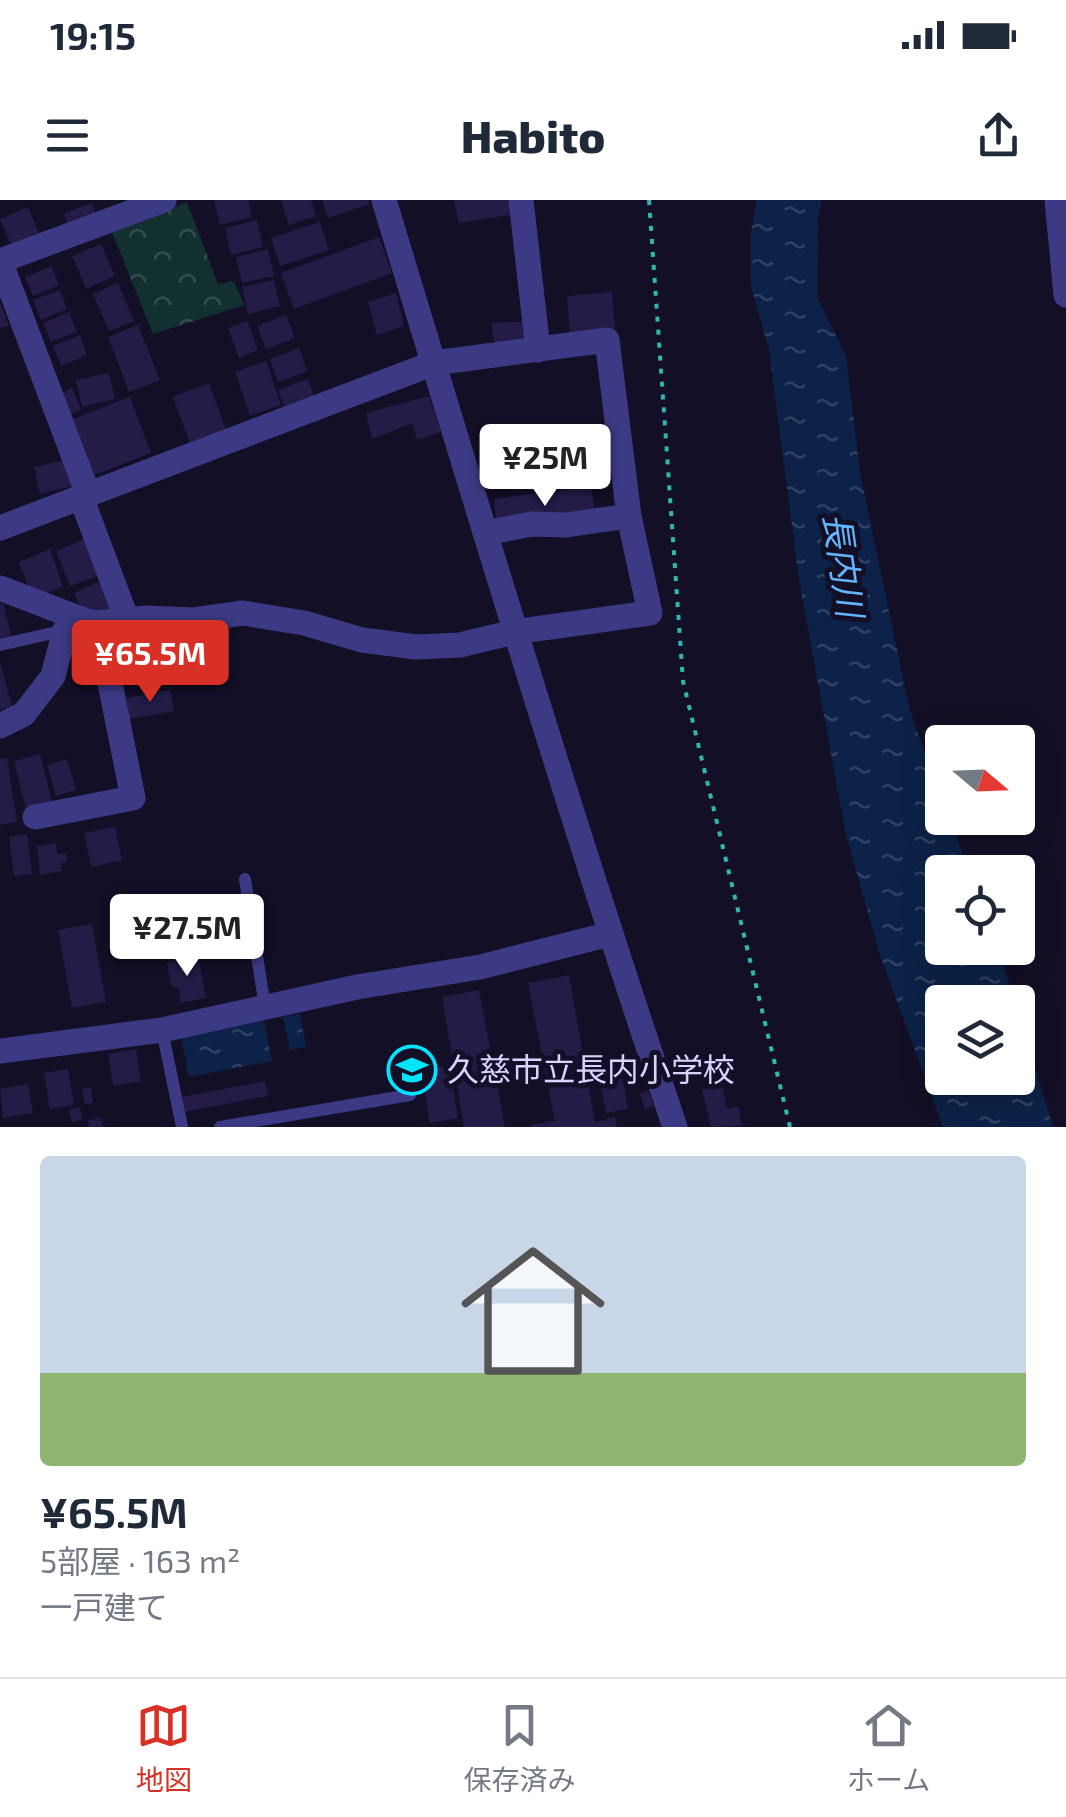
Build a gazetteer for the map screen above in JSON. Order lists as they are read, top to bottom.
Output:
{
  "water": ["長内川"],
  "places": {
    "school or university": ["久慈市立長内小学校"]
  },
  "north": "right",
  "page": {
    "status": "19:15",
    "header": "Habito",
    "price": ["¥25M", "¥65.5M", "¥27.5M"],
    "list": [
      {
        "name": "¥65.5M",
        "note": "5部屋 · 163 m² · 一戸建て"
      }
    ],
    "tabs": ["地図", "保存済み", "ホーム"]
  }
}
